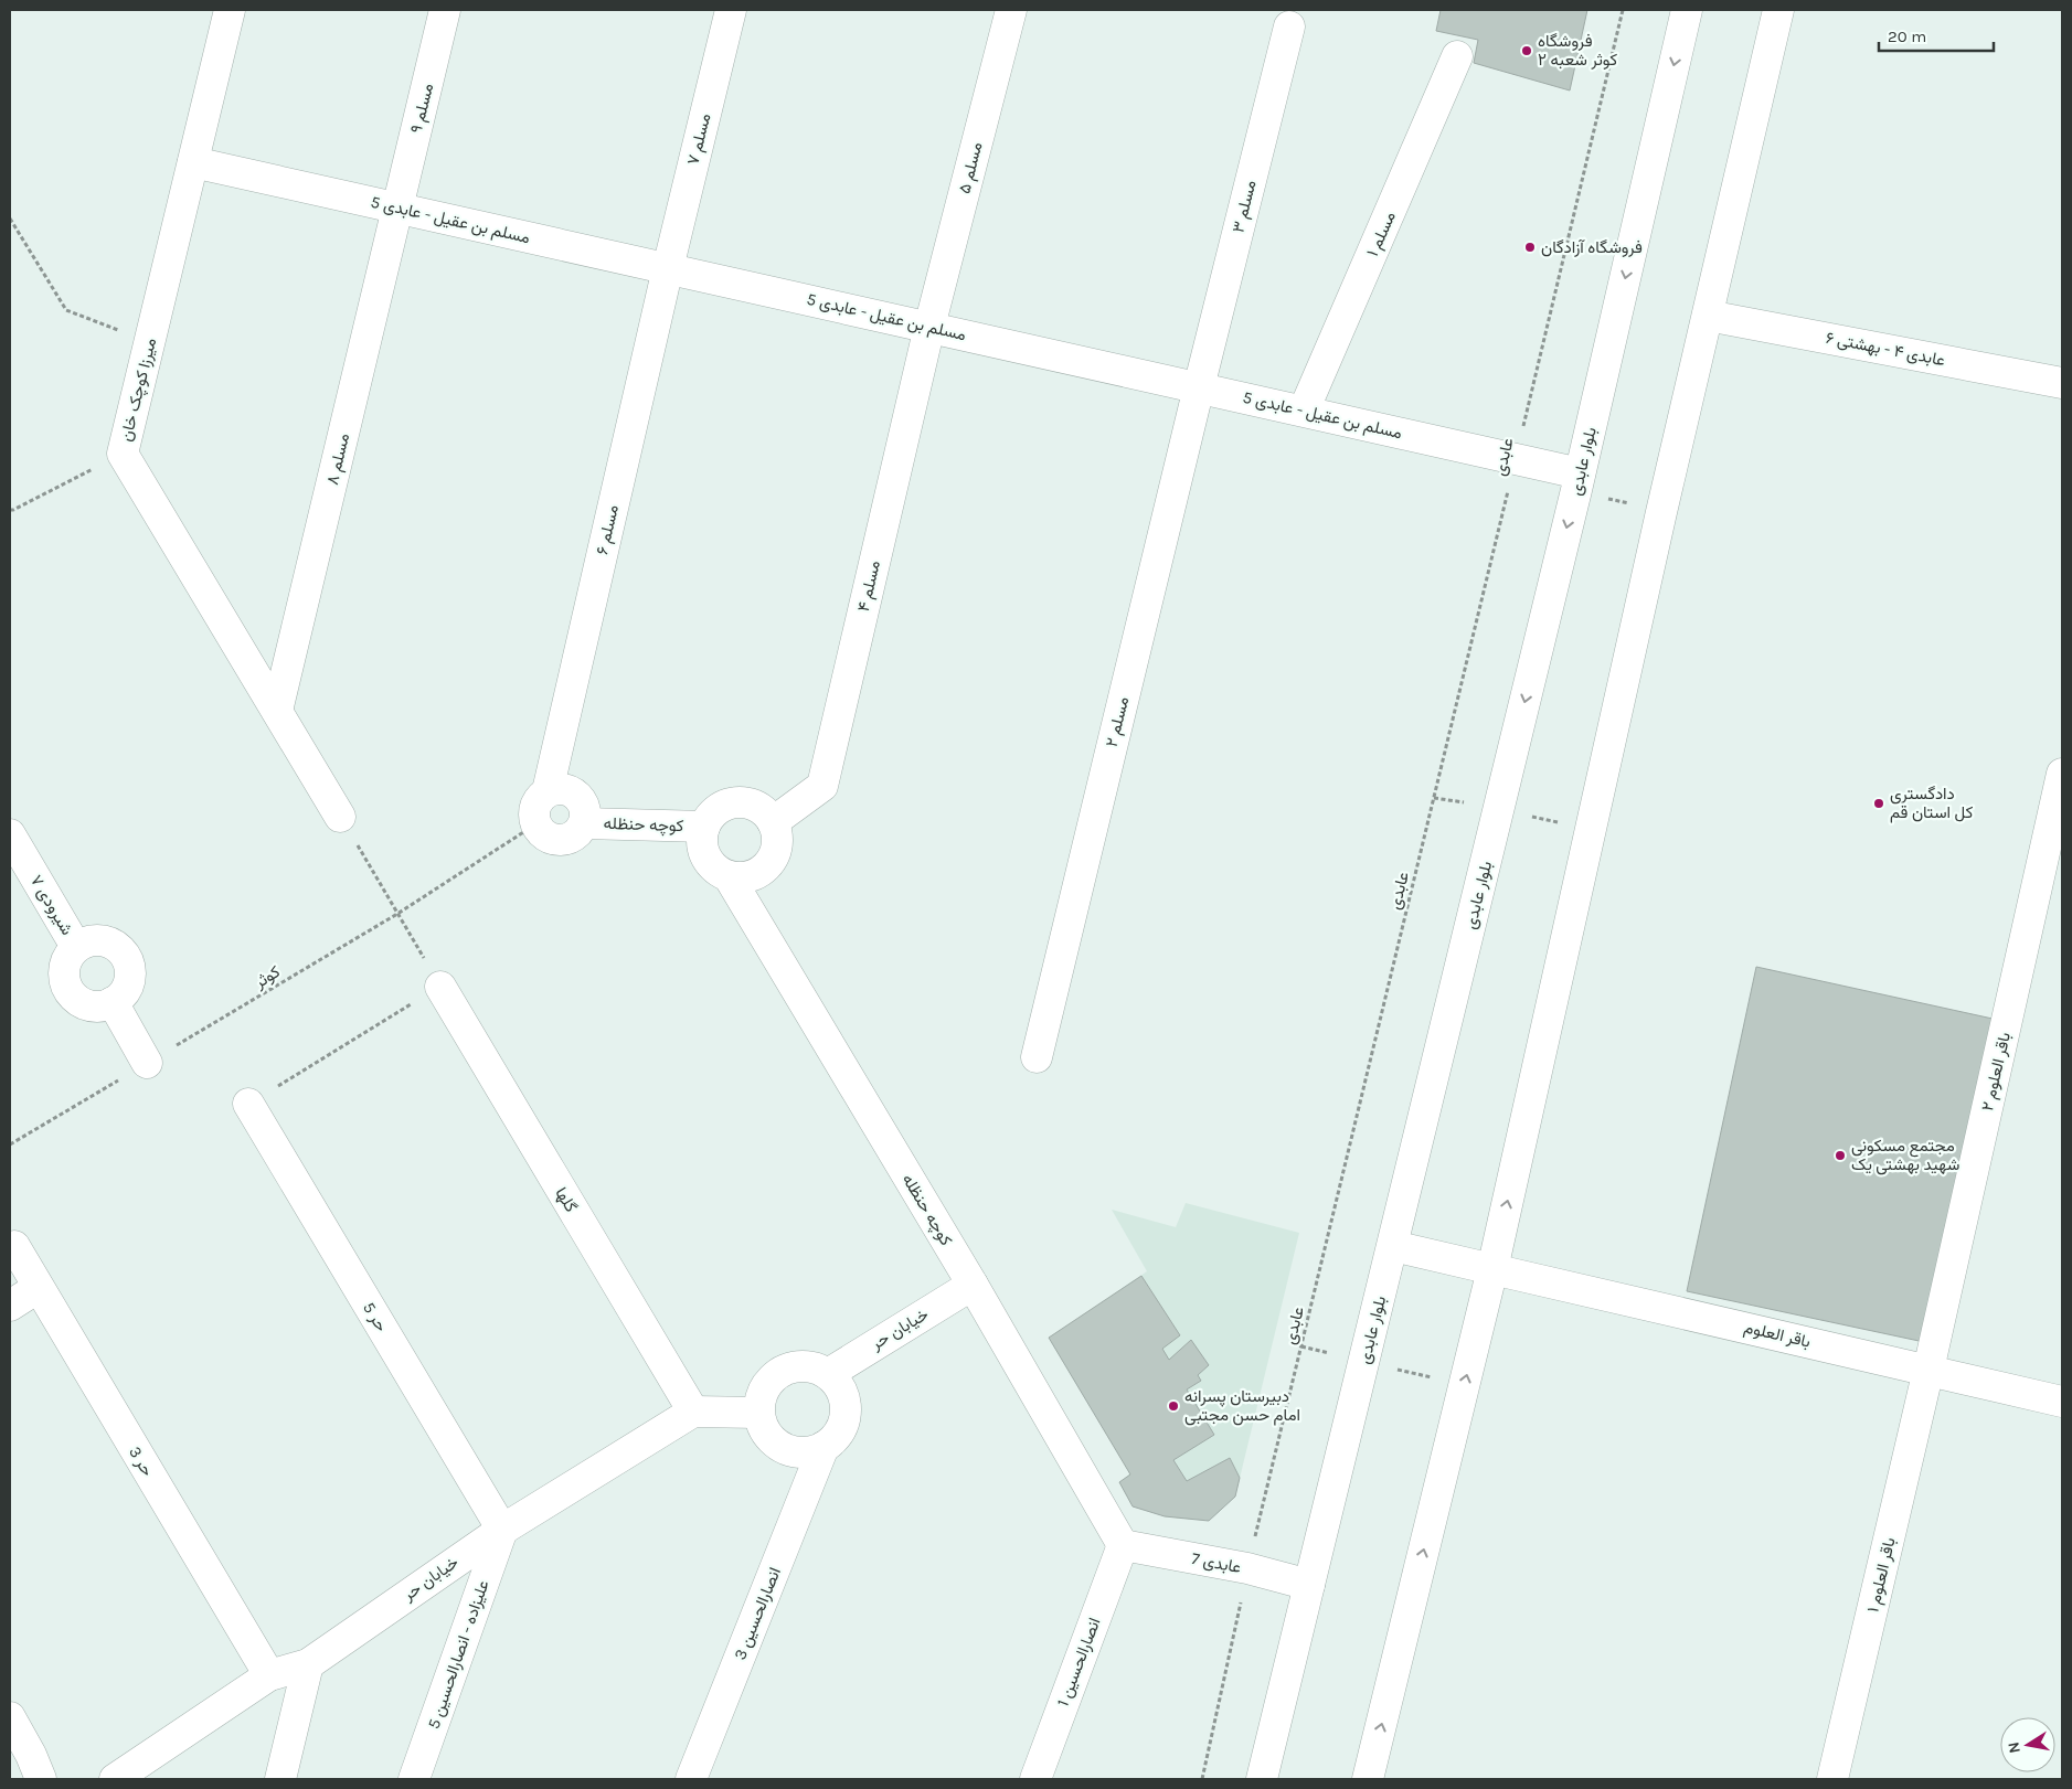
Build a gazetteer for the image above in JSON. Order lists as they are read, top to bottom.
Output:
{
  "streets": {
    "street": [
      "مسلم ۹",
      "مسلم ۷",
      "مسلم ۵",
      "مسلم ۳",
      "مسلم بن عقیل - عابدی 5",
      "مسلم ۱",
      "عابدی ۴ - بهشتی ۶",
      "میرزا کوچک خان",
      "مسلم ۸",
      "بلوار عابدی",
      "مسلم ۶",
      "مسلم ۴",
      "مسلم ۲",
      "کوچه حنظله",
      "شیرودی ۷",
      "باقر العلوم ۲",
      "گلها",
      "حر 5",
      "خیابان حر",
      "باقر العلوم",
      "حر 3",
      "عابدی 7",
      "باقر العلوم ۱",
      "انصارالحسین 3",
      "علیزاده - انصارالحسین 5",
      "انصارالحسین 1"
    ],
    "path": ["عابدی", "کوثر"]
  },
  "crossings": [
    ["مسلم ۹", "مسلم بن عقیل - عابدی 5"],
    ["مسلم ۹", "مسلم ۸"],
    ["مسلم ۷", "مسلم بن عقیل - عابدی 5"],
    ["مسلم ۷", "مسلم ۶"],
    ["مسلم ۵", "مسلم بن عقیل - عابدی 5"],
    ["مسلم ۵", "مسلم ۴"],
    ["مسلم ۳", "مسلم بن عقیل - عابدی 5"],
    ["مسلم ۳", "مسلم ۲"],
    ["مسلم بن عقیل - عابدی 5", "مسلم ۱"],
    ["مسلم بن عقیل - عابدی 5", "میرزا کوچک خان"],
    ["مسلم بن عقیل - عابدی 5", "عابدی"],
    ["مسلم بن عقیل - عابدی 5", "مسلم ۸"],
    ["مسلم بن عقیل - عابدی 5", "بلوار عابدی"],
    ["مسلم بن عقیل - عابدی 5", "مسلم ۶"],
    ["مسلم بن عقیل - عابدی 5", "مسلم ۴"],
    ["مسلم بن عقیل - عابدی 5", "مسلم ۲"],
    ["میرزا کوچک خان", "مسلم ۸"],
    ["عابدی", "عابدی 7"],
    ["بلوار عابدی", "باقر العلوم"],
    ["بلوار عابدی", "عابدی 7"],
    ["مسلم ۶", "کوچه حنظله"],
    ["مسلم ۶", "کوثر"],
    ["مسلم ۴", "کوچه حنظله"],
    ["کوچه حنظله", "کوثر"],
    ["کوچه حنظله", "خیابان حر"],
    ["کوچه حنظله", "عابدی 7"],
    ["کوچه حنظله", "انصارالحسین 1"],
    ["باقر العلوم ۲", "باقر العلوم"],
    ["باقر العلوم ۲", "باقر العلوم ۱"],
    ["گلها", "خیابان حر"],
    ["حر 5", "خیابان حر"],
    ["حر 5", "علیزاده - انصارالحسین 5"],
    ["خیابان حر", "حر 3"],
    ["خیابان حر", "انصارالحسین 3"],
    ["خیابان حر", "علیزاده - انصارالحسین 5"],
    ["باقر العلوم", "باقر العلوم ۱"],
    ["عابدی 7", "انصارالحسین 1"]
  ],
  "places": [
    "فروشگاه کوثر شعبه ۲",
    "فروشگاه آزادگان",
    "دادگستری کل استان قم",
    "مجتمع مسکونی شهید بهشتی یک",
    "دبیرستان پسرانه امام حسن مجتبی"
  ],
  "scale_bar": "20 m",
  "north": "left"
}
